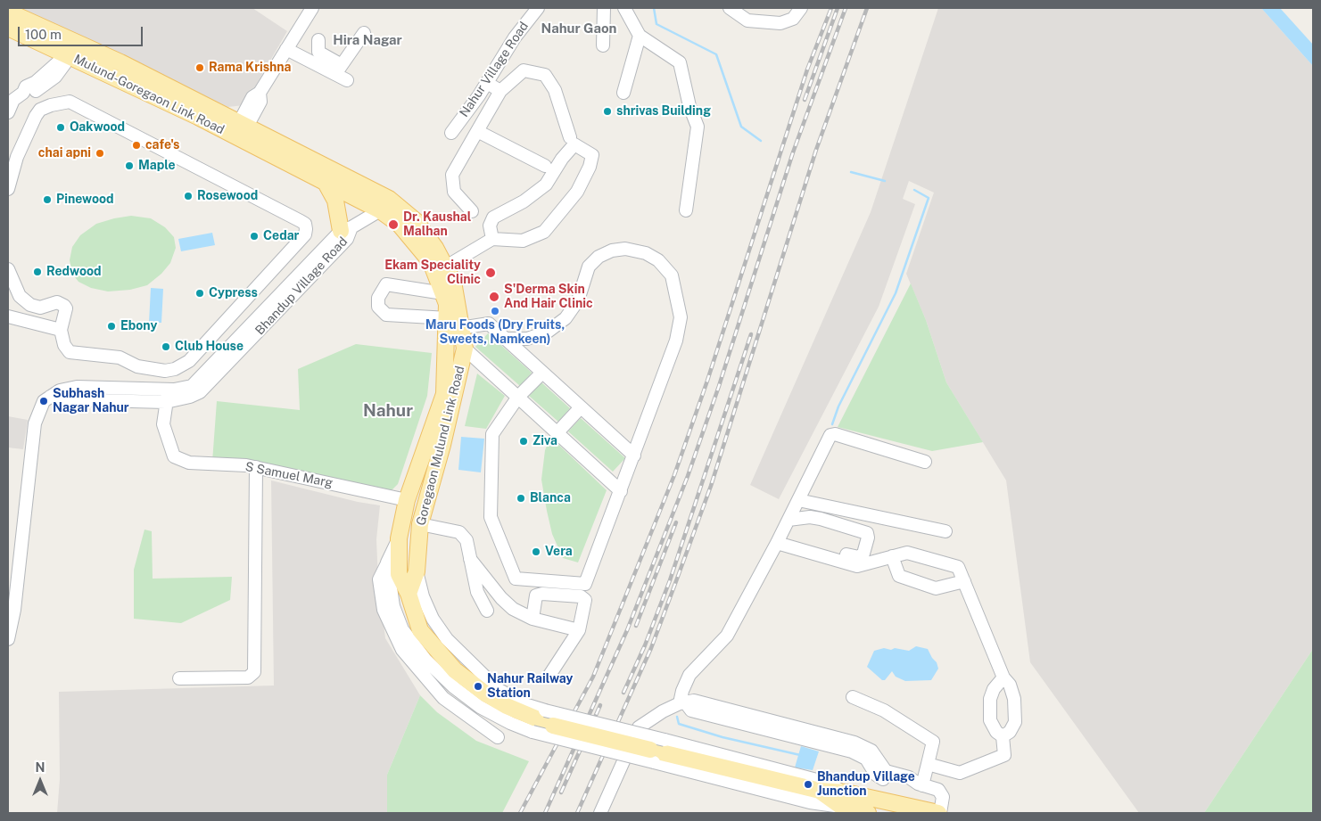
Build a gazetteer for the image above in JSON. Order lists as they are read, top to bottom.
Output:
{
  "streets": {
    "main road": ["Mulund-Goregaon Link Road", "Goregaon Mulund Link Road"],
    "street": ["Nahur Village Road", "Bhandup Village Road", "S Samuel Marg"]
  },
  "crossings": [
    ["Mulund-Goregaon Link Road", "Goregaon Mulund Link Road"],
    ["Bhandup Village Road", "Goregaon Mulund Link Road"],
    ["Goregaon Mulund Link Road", "S Samuel Marg"]
  ],
  "districts": ["Nahur Gaon", "Hira Nagar", "Nahur"],
  "places": [
    "Rama Krishna",
    "shrivas Building",
    "Oakwood",
    "cafe's",
    "chai apni",
    "Maple",
    "Rosewood",
    "Pinewood",
    "Dr. Kaushal Malhan",
    "Cedar",
    "Redwood",
    "Ekam Speciality Clinic",
    "Cypress",
    "S'Derma Skin And Hair Clinic",
    "Maru Foods (Dry Fruits, Sweets, Namkeen)",
    "Ebony",
    "Club House",
    "Subhash Nagar Nahur",
    "Ziva",
    "Blanca",
    "Vera",
    "Nahur Railway Station",
    "Bhandup Village Junction"
  ],
  "scale_bar": "100 m",
  "north": "top"
}
